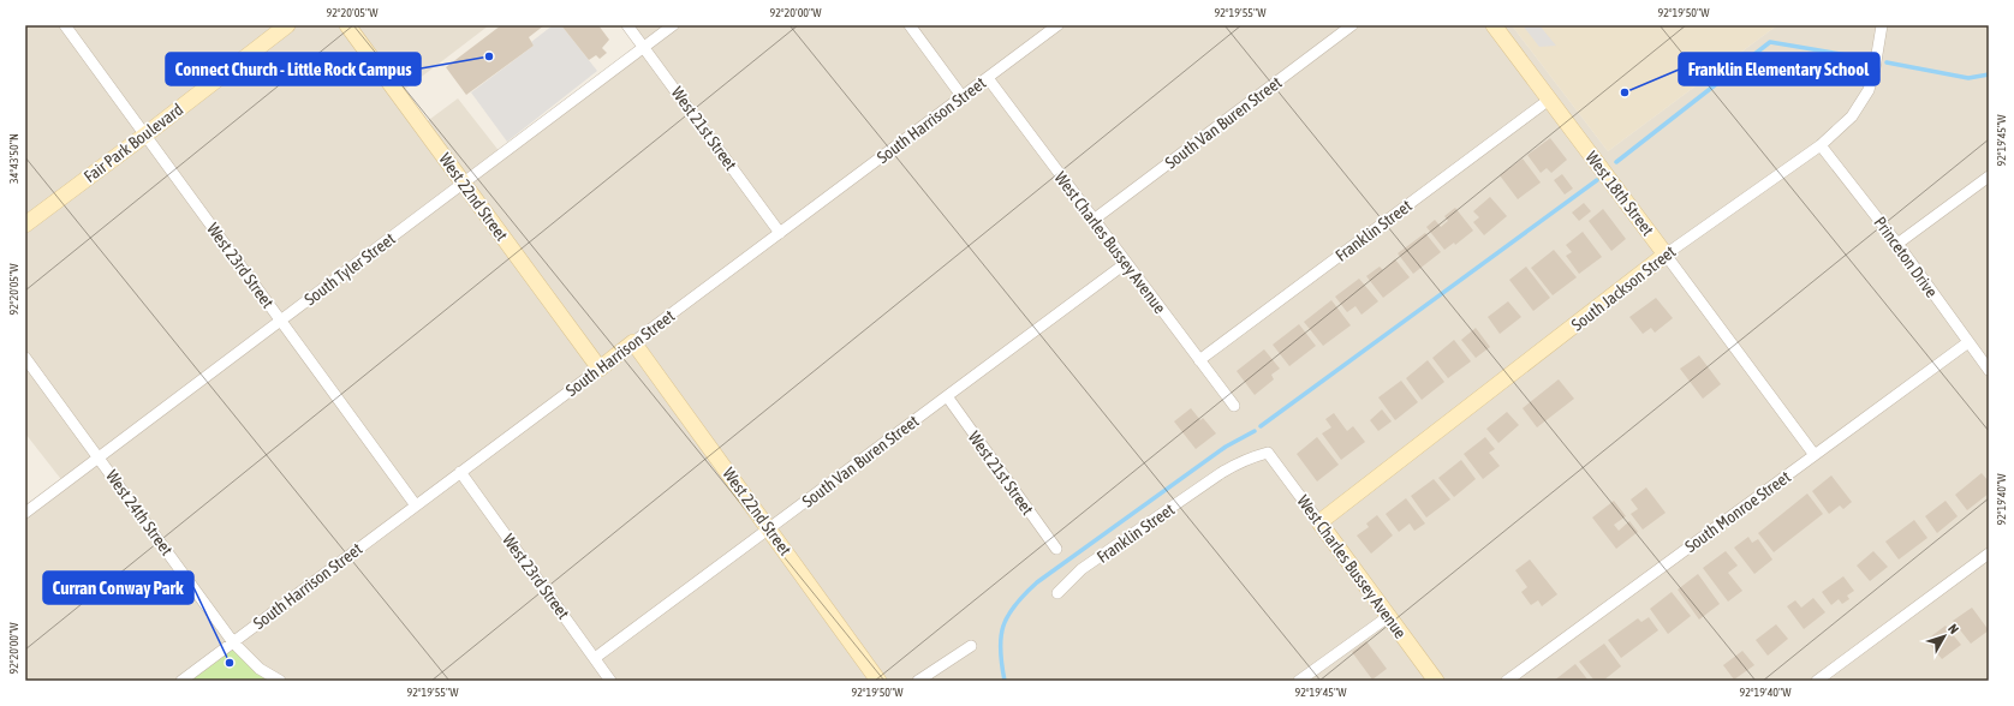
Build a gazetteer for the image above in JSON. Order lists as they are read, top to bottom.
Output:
{
  "streets": {
    "street": [
      "South Harrison Street",
      "South Van Buren Street",
      "West 21st Street",
      "Fair Park Boulevard",
      "West 18th Street",
      "West 22nd Street",
      "Franklin Street",
      "West Charles Bussey Avenue",
      "Princeton Drive",
      "West 23rd Street",
      "South Tyler Street",
      "South Jackson Street",
      "South Monroe Street",
      "West 24th Street"
    ]
  },
  "crossings": [
    ["South Harrison Street", "West 21st Street"],
    ["South Harrison Street", "West 22nd Street"],
    ["South Harrison Street", "West Charles Bussey Avenue"],
    ["South Harrison Street", "West 23rd Street"],
    ["South Harrison Street", "West 24th Street"],
    ["South Van Buren Street", "West 21st Street"],
    ["South Van Buren Street", "West 22nd Street"],
    ["South Van Buren Street", "West Charles Bussey Avenue"],
    ["South Van Buren Street", "West 23rd Street"],
    ["West 21st Street", "South Tyler Street"],
    ["Fair Park Boulevard", "West 23rd Street"],
    ["West 18th Street", "Franklin Street"],
    ["West 18th Street", "South Jackson Street"],
    ["West 18th Street", "South Monroe Street"],
    ["West 22nd Street", "South Tyler Street"],
    ["Franklin Street", "West Charles Bussey Avenue"],
    ["West Charles Bussey Avenue", "South Jackson Street"],
    ["Princeton Drive", "South Jackson Street"],
    ["Princeton Drive", "South Monroe Street"],
    ["West 23rd Street", "South Tyler Street"],
    ["South Tyler Street", "West 24th Street"]
  ],
  "places": ["Connect Church - Little Rock Campus", "Franklin Elementary School", "Curran Conway Park"],
  "north": "top right",
  "coordinates": [
    "92°20'05\"W",
    "92°20'00\"W",
    "92°19'55\"W",
    "92°19'50\"W",
    "92°19'45\"W",
    "34°43'50\"N",
    "92°19'40\"W"
  ]
}
